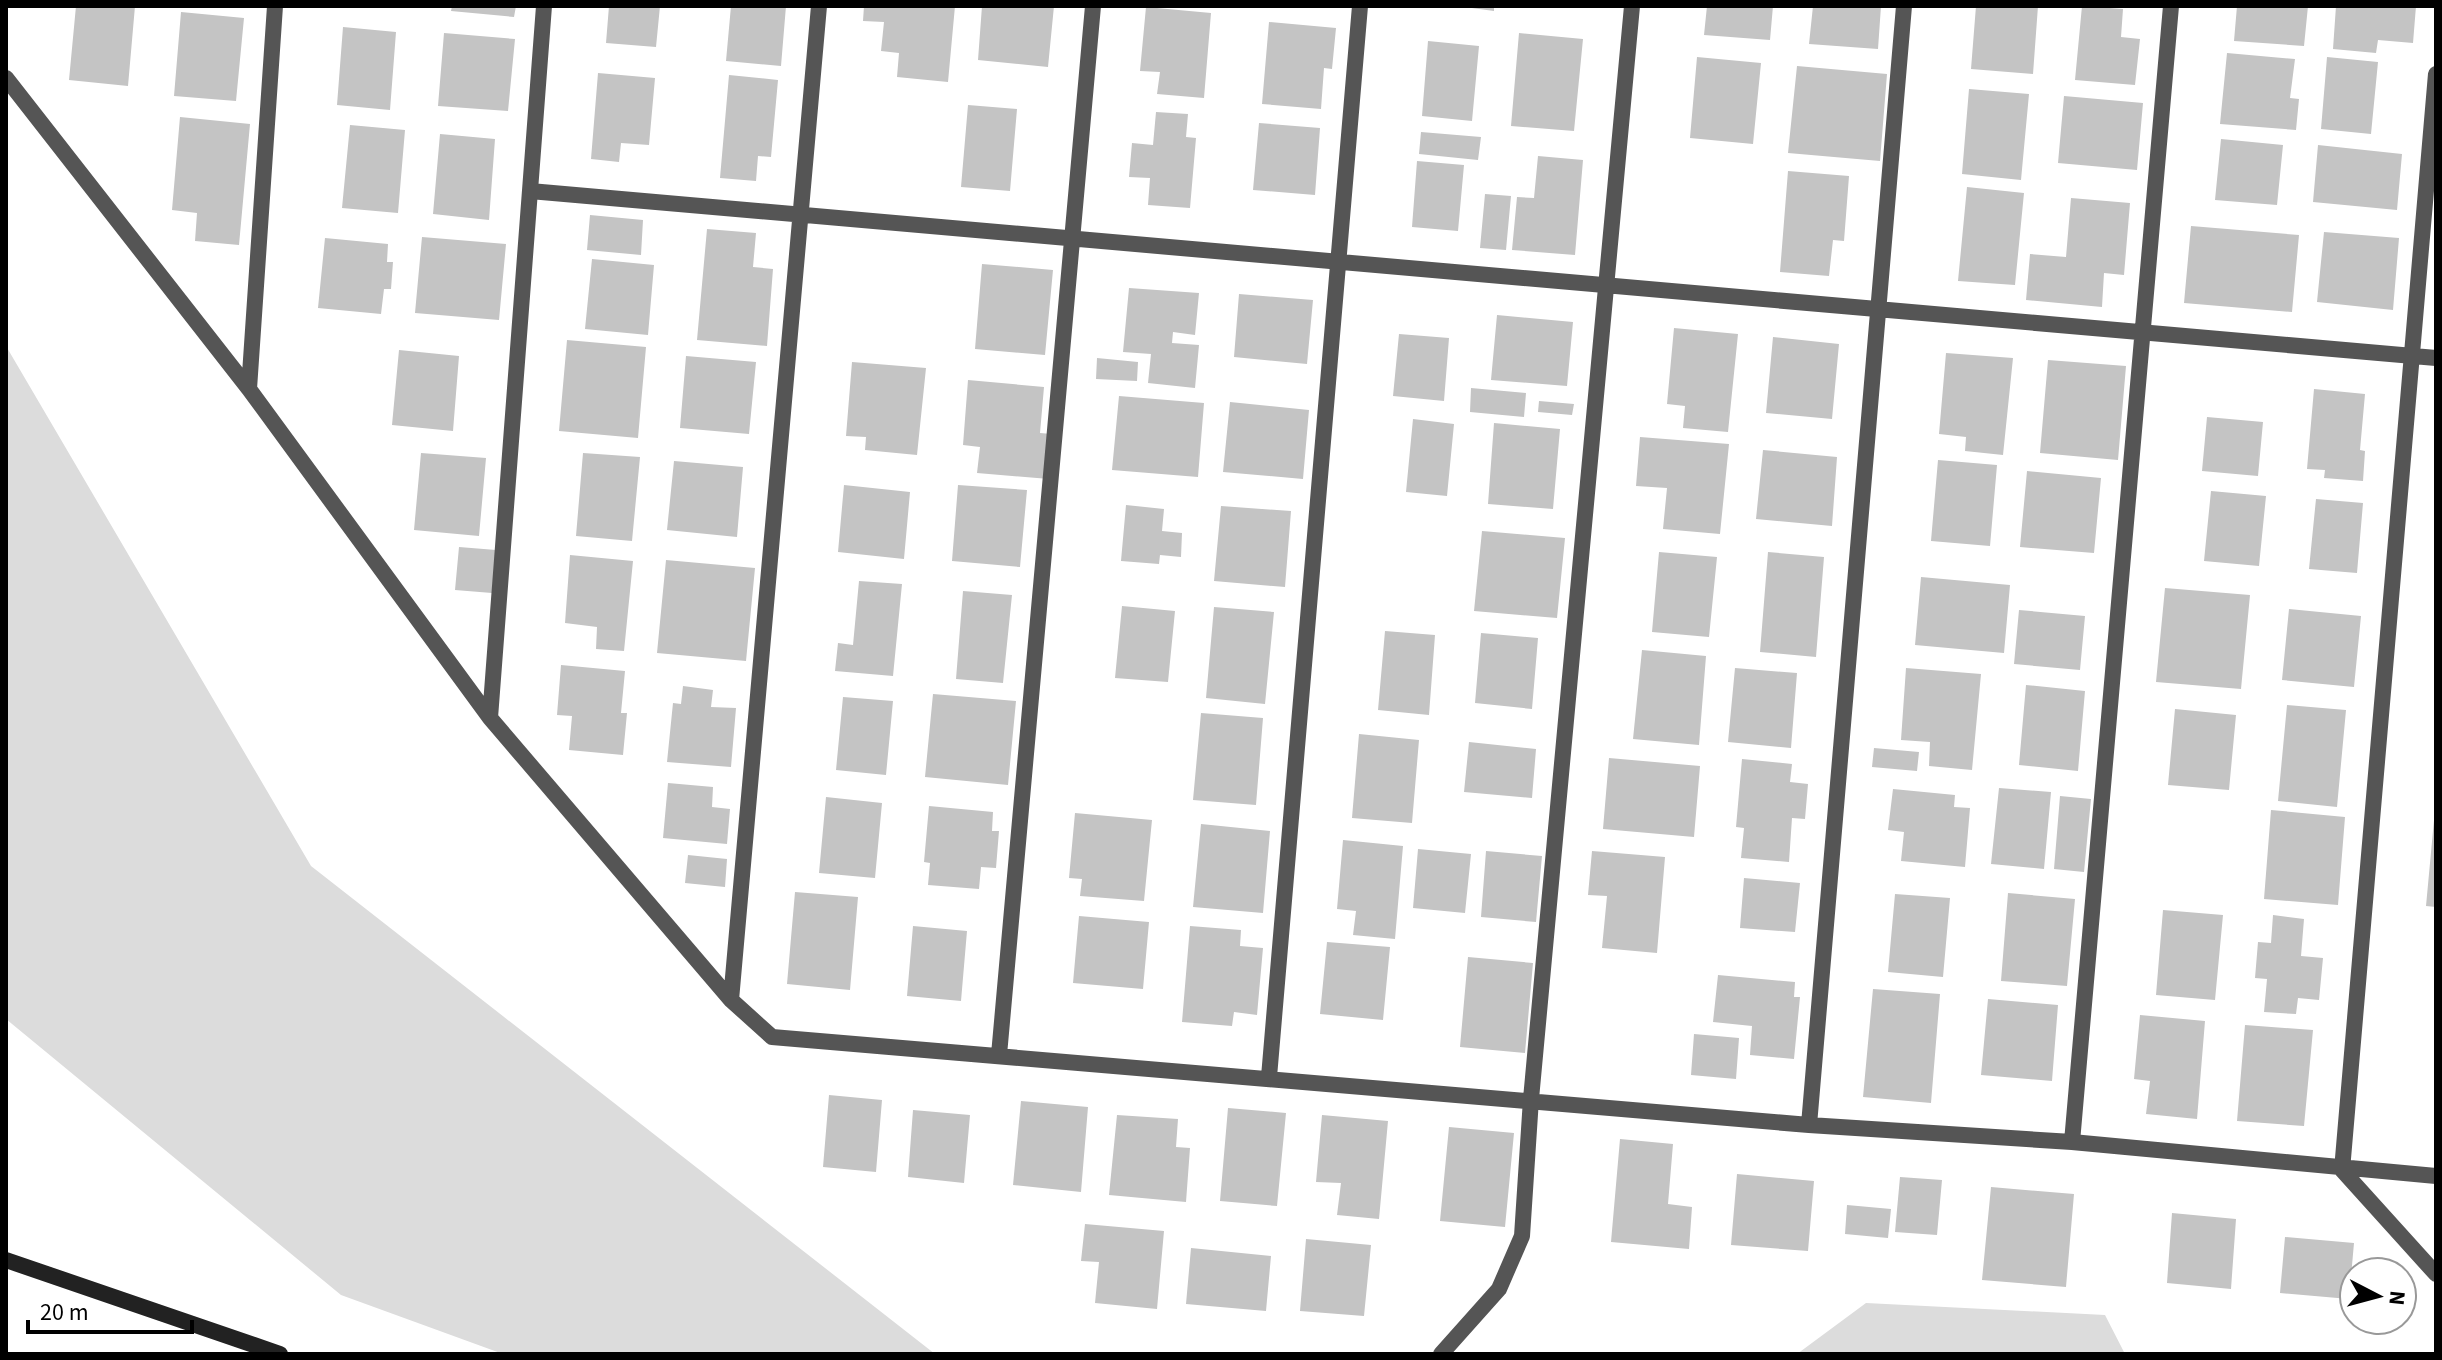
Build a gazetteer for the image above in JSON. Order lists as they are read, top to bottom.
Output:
{
  "scale_bar": "20 m",
  "north": "right"
}
